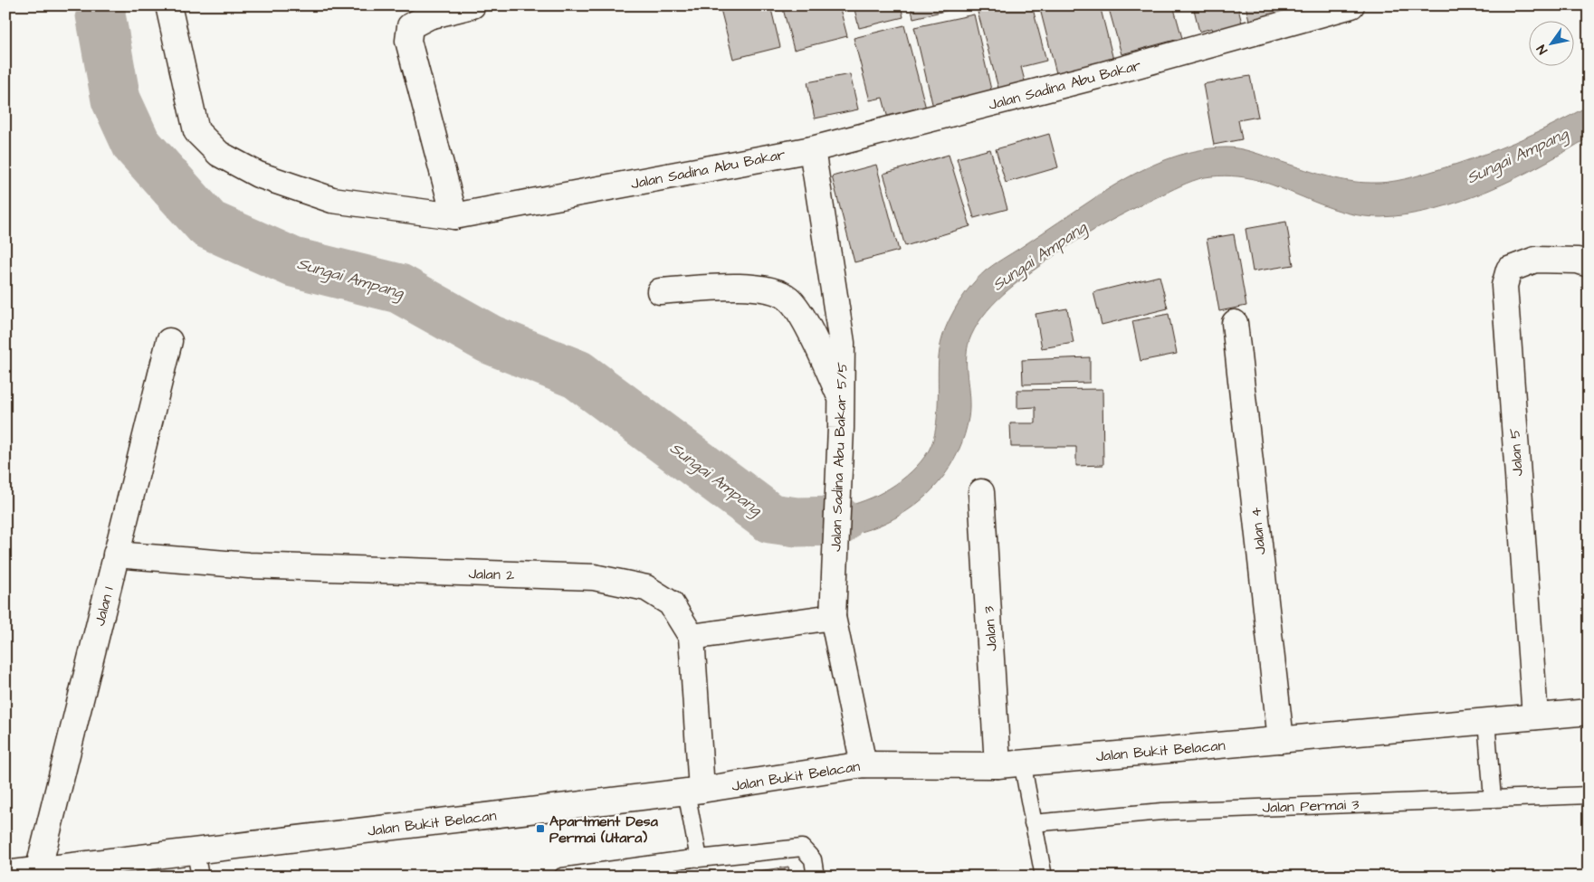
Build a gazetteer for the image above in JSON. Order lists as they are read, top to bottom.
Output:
{
  "streets": {
    "street": [
      "Jalan Sadina Abu Bakar",
      "Jalan 5",
      "Jalan Sadina Abu Bakar 5/5",
      "Jalan 4",
      "Jalan 2",
      "Jalan 1",
      "Jalan 3",
      "Jalan Bukit Belacan"
    ],
    "lane": ["Jalan Permai 3"]
  },
  "crossings": [
    ["Jalan Sadina Abu Bakar", "Jalan Sadina Abu Bakar 5/5"],
    ["Jalan 5", "Jalan Bukit Belacan"],
    ["Jalan Sadina Abu Bakar 5/5", "Jalan Bukit Belacan"],
    ["Jalan 4", "Jalan Bukit Belacan"],
    ["Jalan 2", "Jalan 1"],
    ["Jalan 2", "Jalan Bukit Belacan"],
    ["Jalan 1", "Jalan Bukit Belacan"],
    ["Jalan 3", "Jalan Bukit Belacan"]
  ],
  "water": ["Sungai Ampang"],
  "places": {
    "transit": ["Apartment Desa Permai (Utara)"]
  },
  "north": "bottom left"
}
